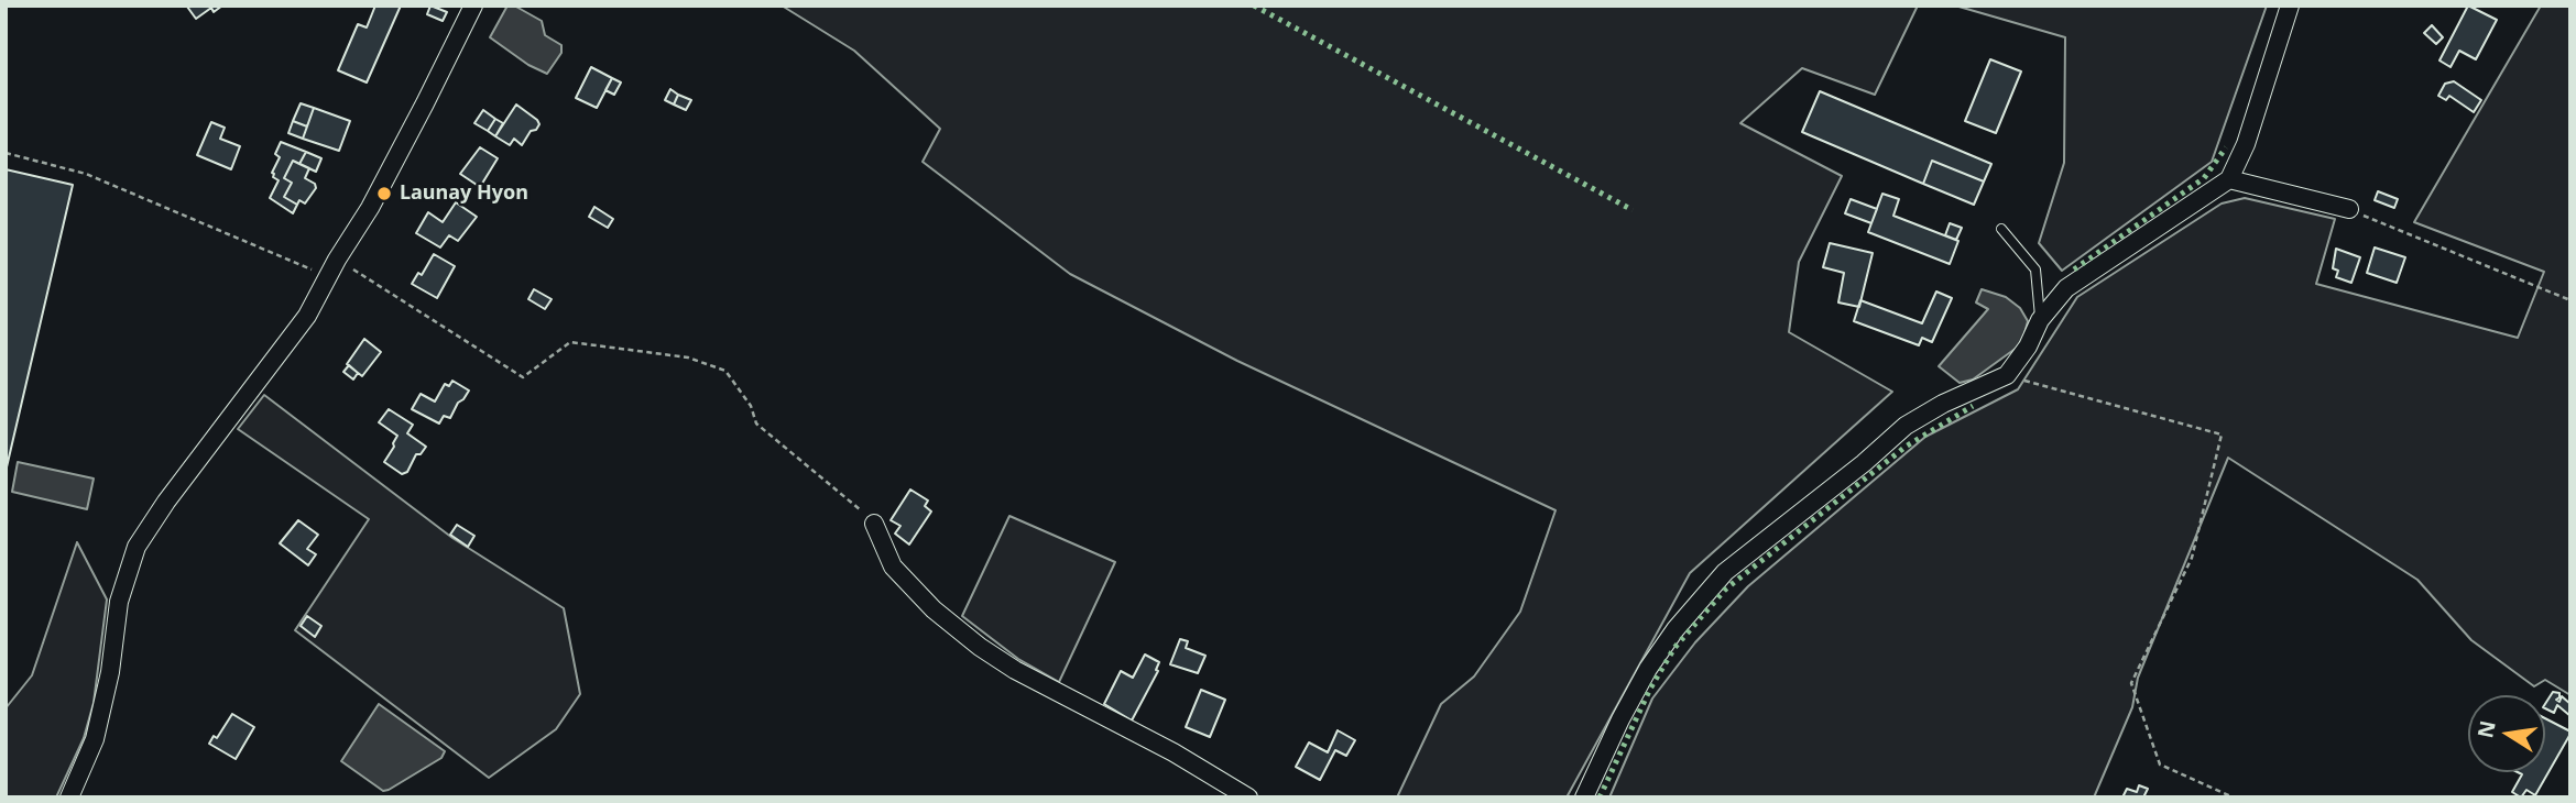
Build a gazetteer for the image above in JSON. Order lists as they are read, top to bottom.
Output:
{
  "places": ["Launay Hyon"],
  "north": "left"
}
